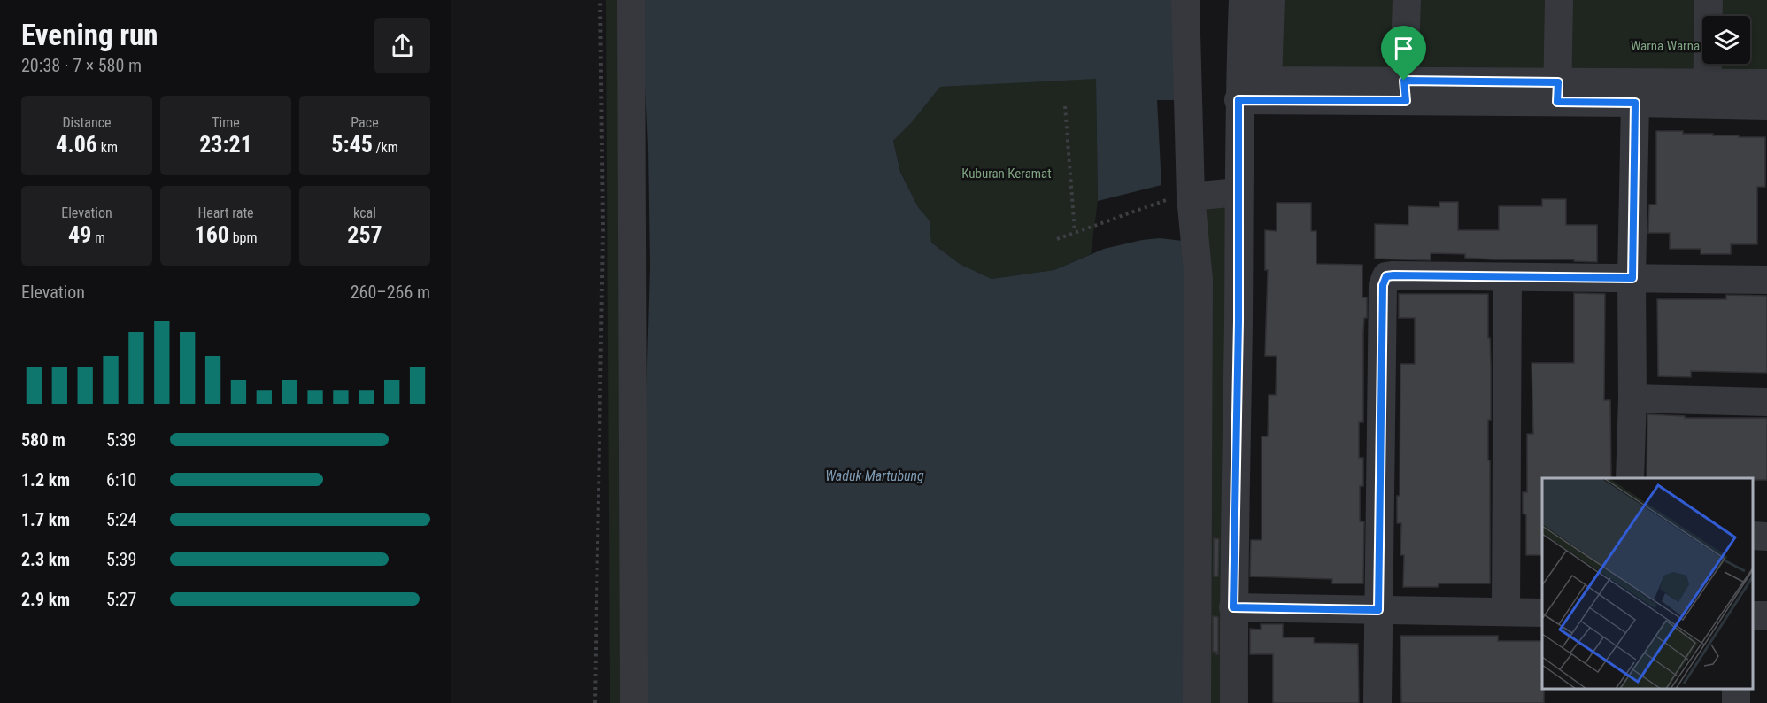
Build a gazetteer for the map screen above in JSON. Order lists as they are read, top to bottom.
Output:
{
  "water": ["Waduk Martubung"],
  "parks": ["Warna Warna", "Kuburan Keramat"],
  "page": {
    "heading": ["Evening run", "20:38 · 7 × 580 m"],
    "stats": [
      ["Distance", "4.06 km"],
      ["Time", "23:21"],
      ["Pace", "5:45 /km"],
      ["Elevation", "49 m"],
      ["Heart rate", "160 bpm"],
      ["kcal", "257"]
    ],
    "chart": ["Elevation", "260–266 m"],
    "list": [
      {
        "name": "580 m",
        "note": "5:39"
      },
      {
        "name": "1.2 km",
        "note": "6:10"
      },
      {
        "name": "1.7 km",
        "note": "5:24"
      },
      {
        "name": "2.3 km",
        "note": "5:39"
      },
      {
        "name": "2.9 km",
        "note": "5:27"
      }
    ]
  }
}
